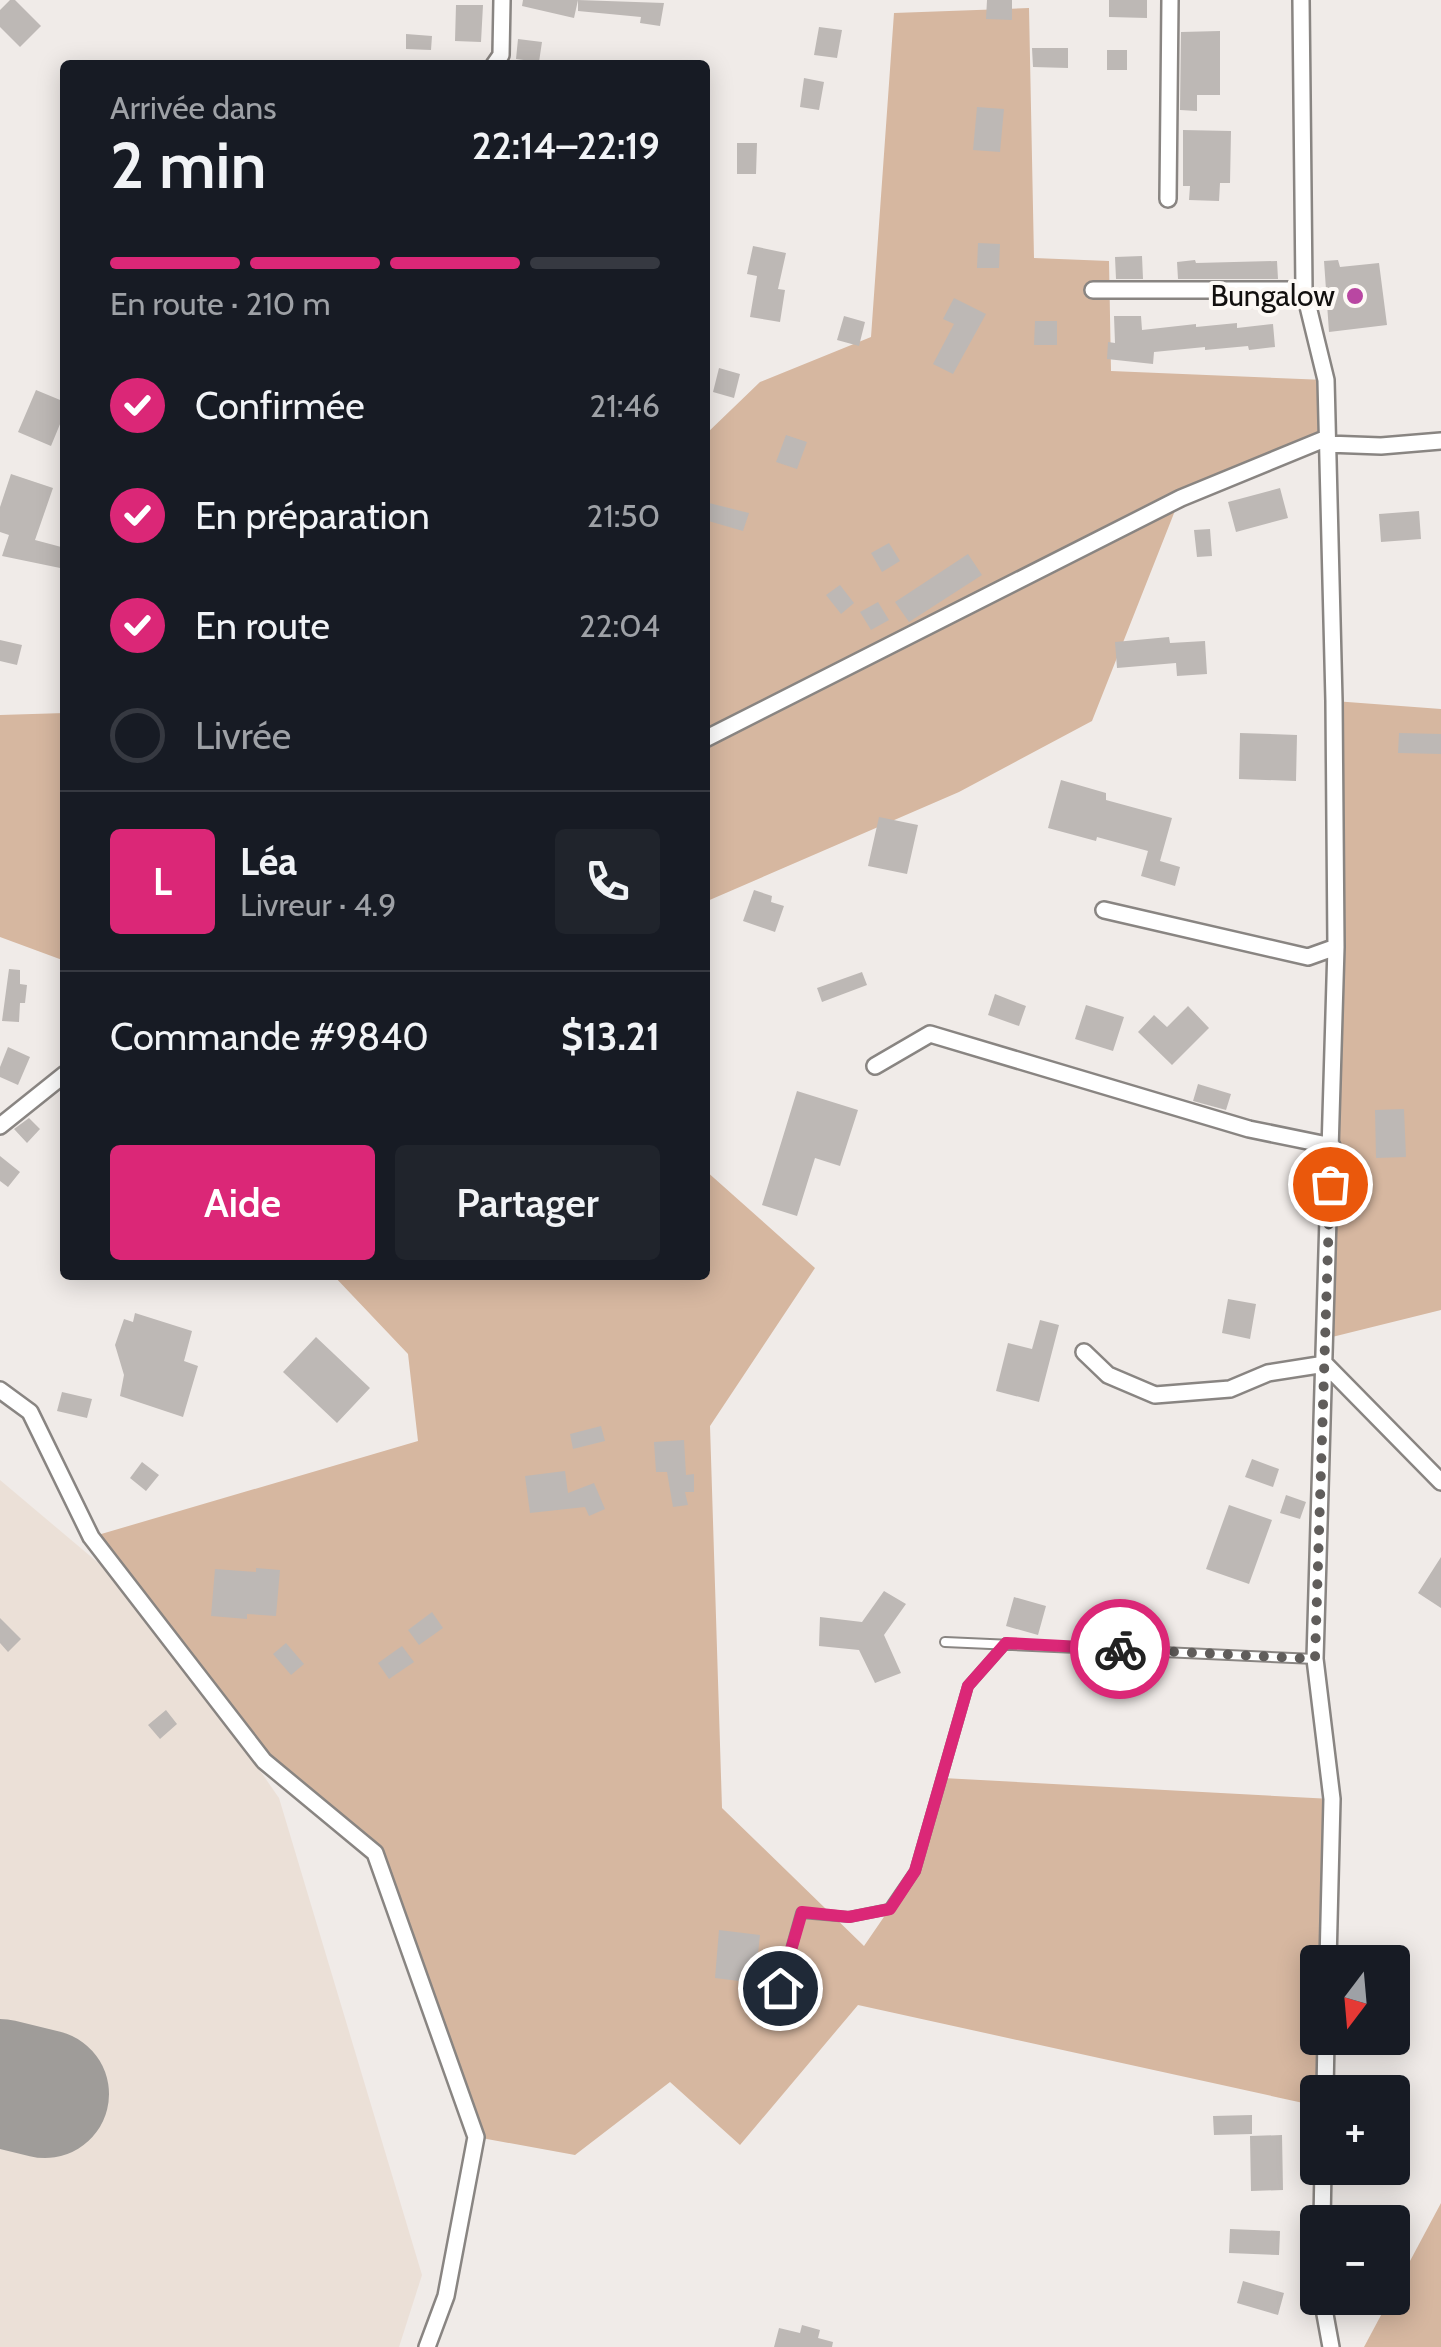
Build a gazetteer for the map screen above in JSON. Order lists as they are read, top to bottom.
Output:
{
  "places": ["Bungalow"],
  "north": "bottom",
  "page": {
    "heading": ["2 min", "Arrivée dans", "22:14–22:19"],
    "panel": [
      "Léa",
      "Livreur · 4.9",
      "Commande #9840",
      "$13.21"
    ],
    "bar": "En route · 210 m",
    "list": [
      ["Confirmée", "21:46"],
      ["En préparation", "21:50"],
      ["En route", "22:04"],
      "Livrée"
    ],
    "round": "L",
    "buttons": ["Aide", "Partager"],
    "map_buttons": ["+", "−"]
  }
}
